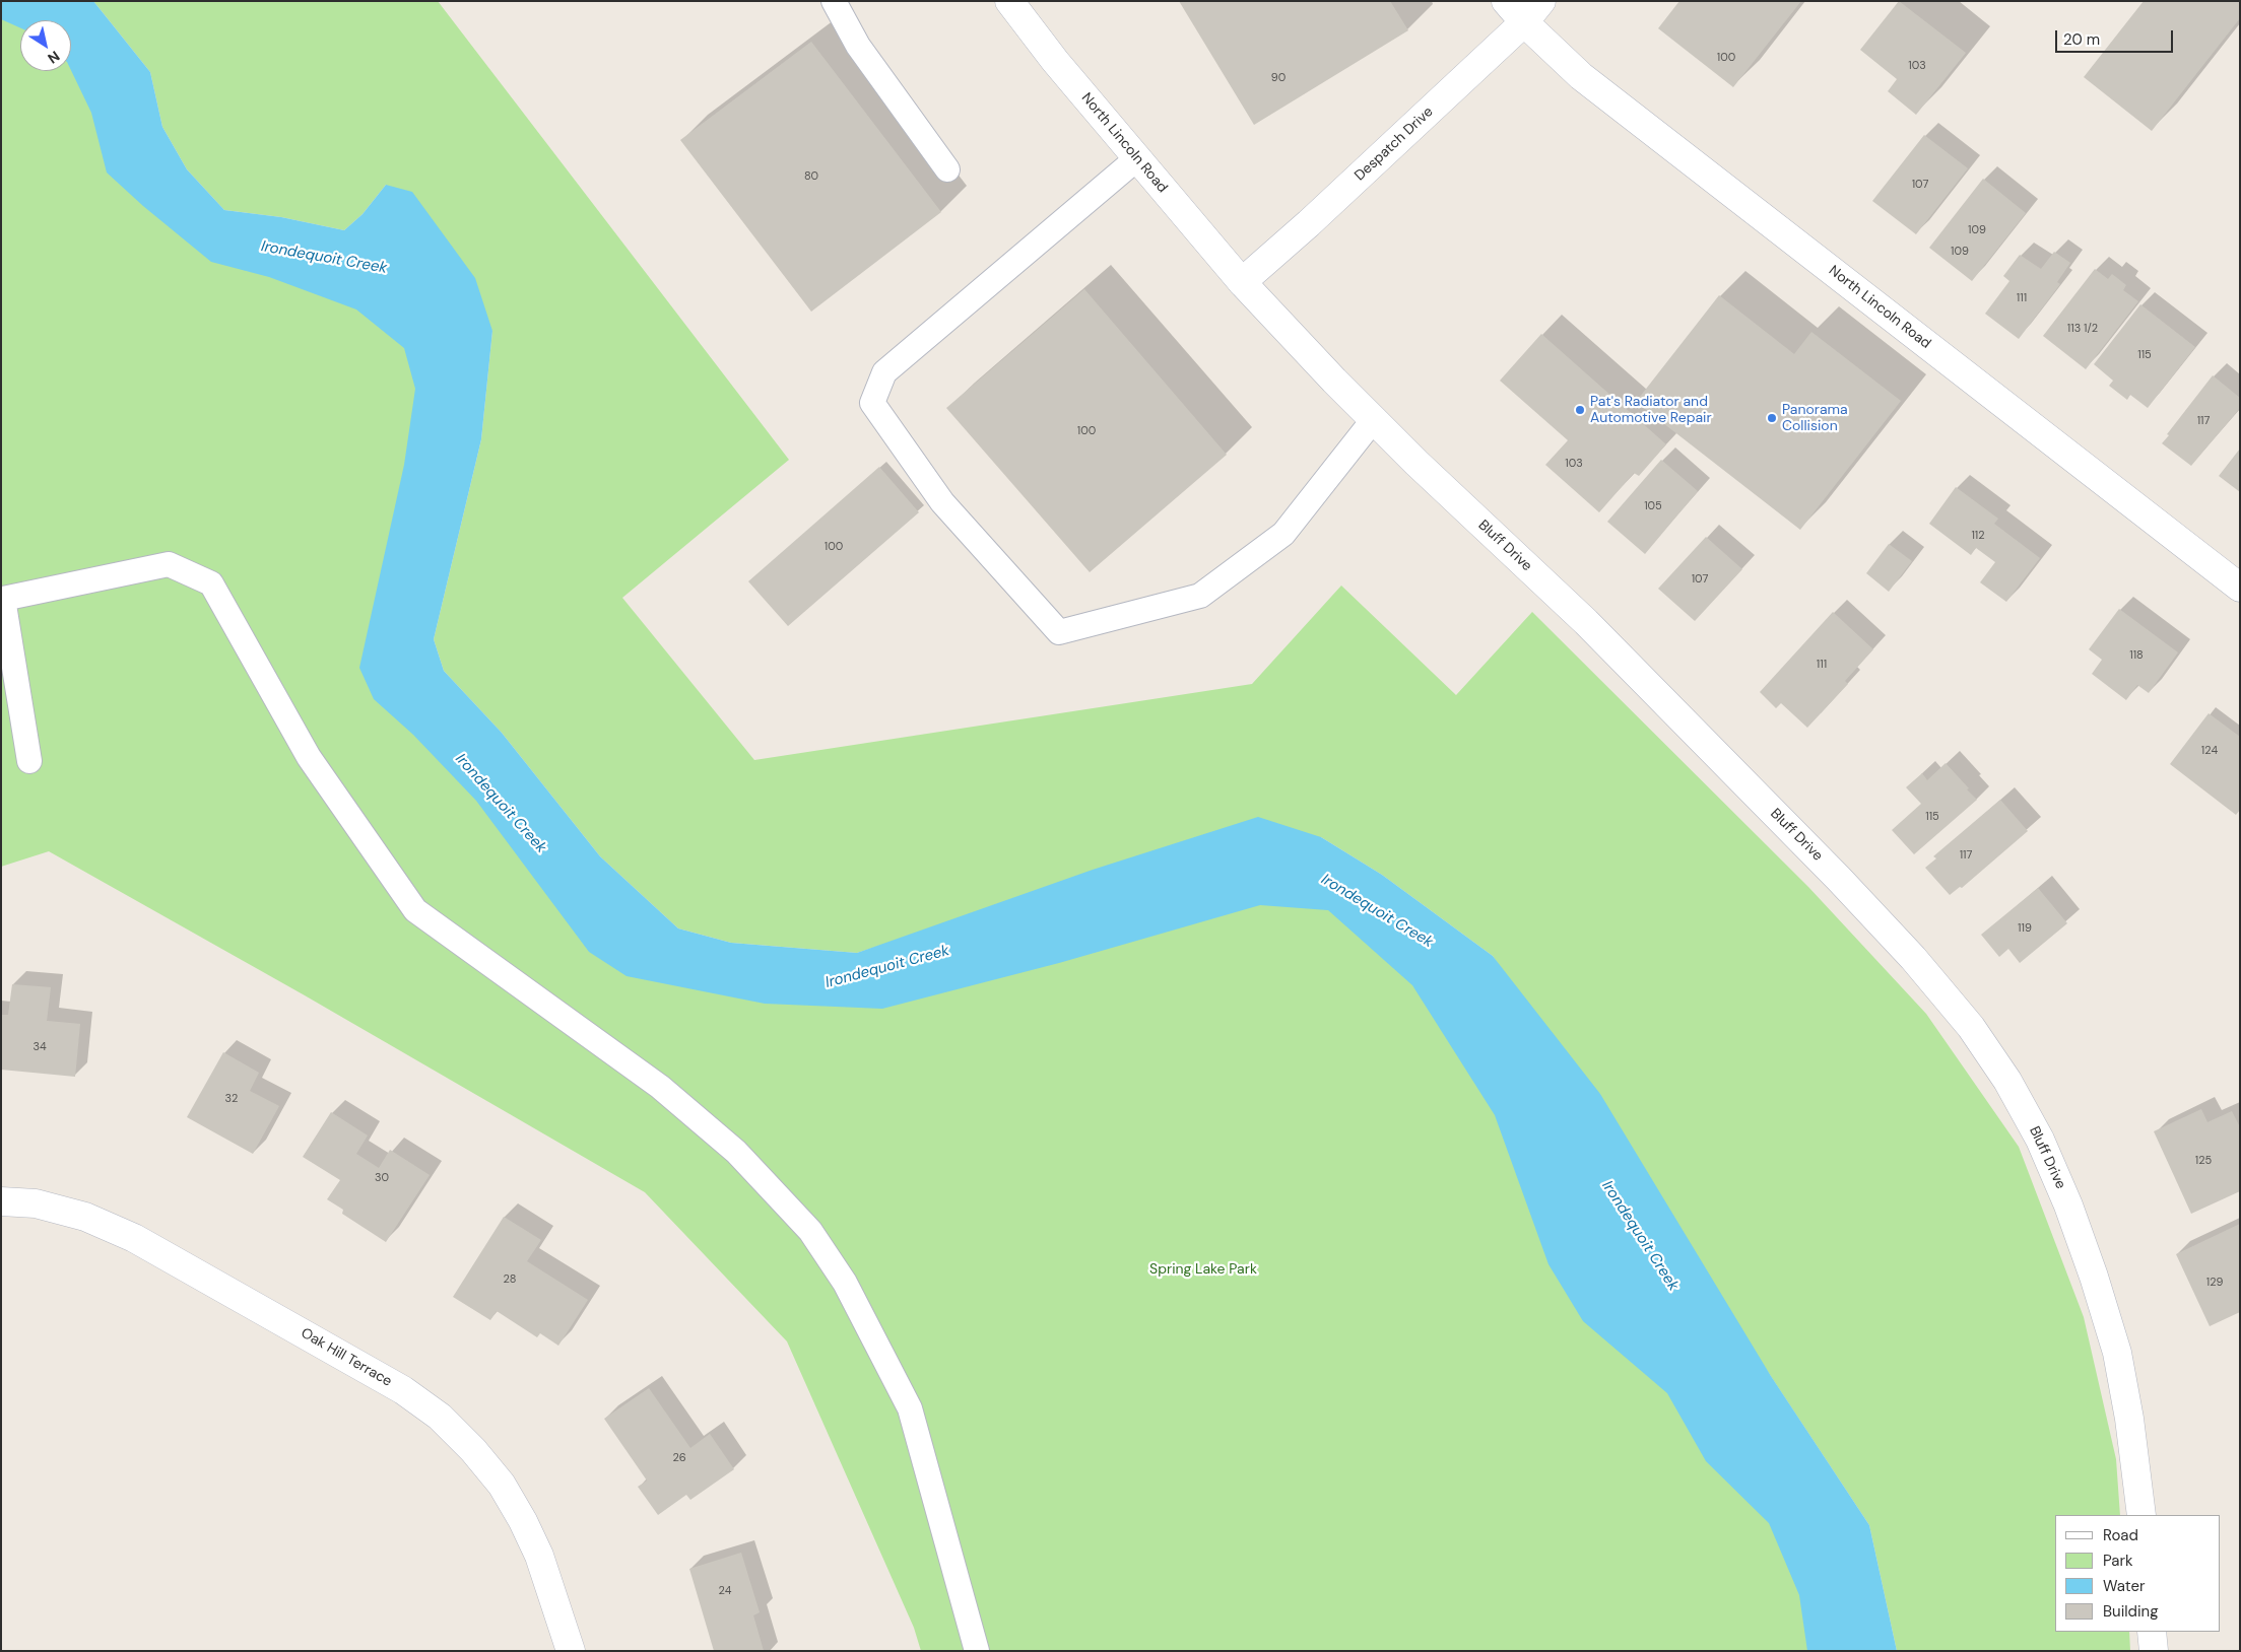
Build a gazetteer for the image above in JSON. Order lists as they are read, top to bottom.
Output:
{
  "streets": {
    "street": [
      "North Lincoln Road",
      "Despatch Drive",
      "Bluff Drive",
      "Oak Hill Terrace"
    ]
  },
  "crossings": [
    ["North Lincoln Road", "Despatch Drive"],
    ["North Lincoln Road", "Bluff Drive"],
    ["Despatch Drive", "Bluff Drive"]
  ],
  "water": ["Irondequoit Creek"],
  "parks": ["Spring Lake Park"],
  "places": ["Pat's Radiator and Automotive Repair", "Panorama Collision"],
  "house_numbers": [
    "100",
    "103",
    "90",
    "80",
    "107",
    "109",
    "109",
    "111",
    "113 1/2",
    "115",
    "117",
    "100",
    "103",
    "105",
    "112",
    "100",
    "107",
    "118",
    "111",
    "124",
    "115",
    "117",
    "119",
    "34",
    "32",
    "125",
    "30",
    "28",
    "129",
    "26",
    "24"
  ],
  "legend": [
    "Road",
    "Park",
    "Water",
    "Building"
  ],
  "scale_bar": "20 m",
  "north": "bottom right"
}
